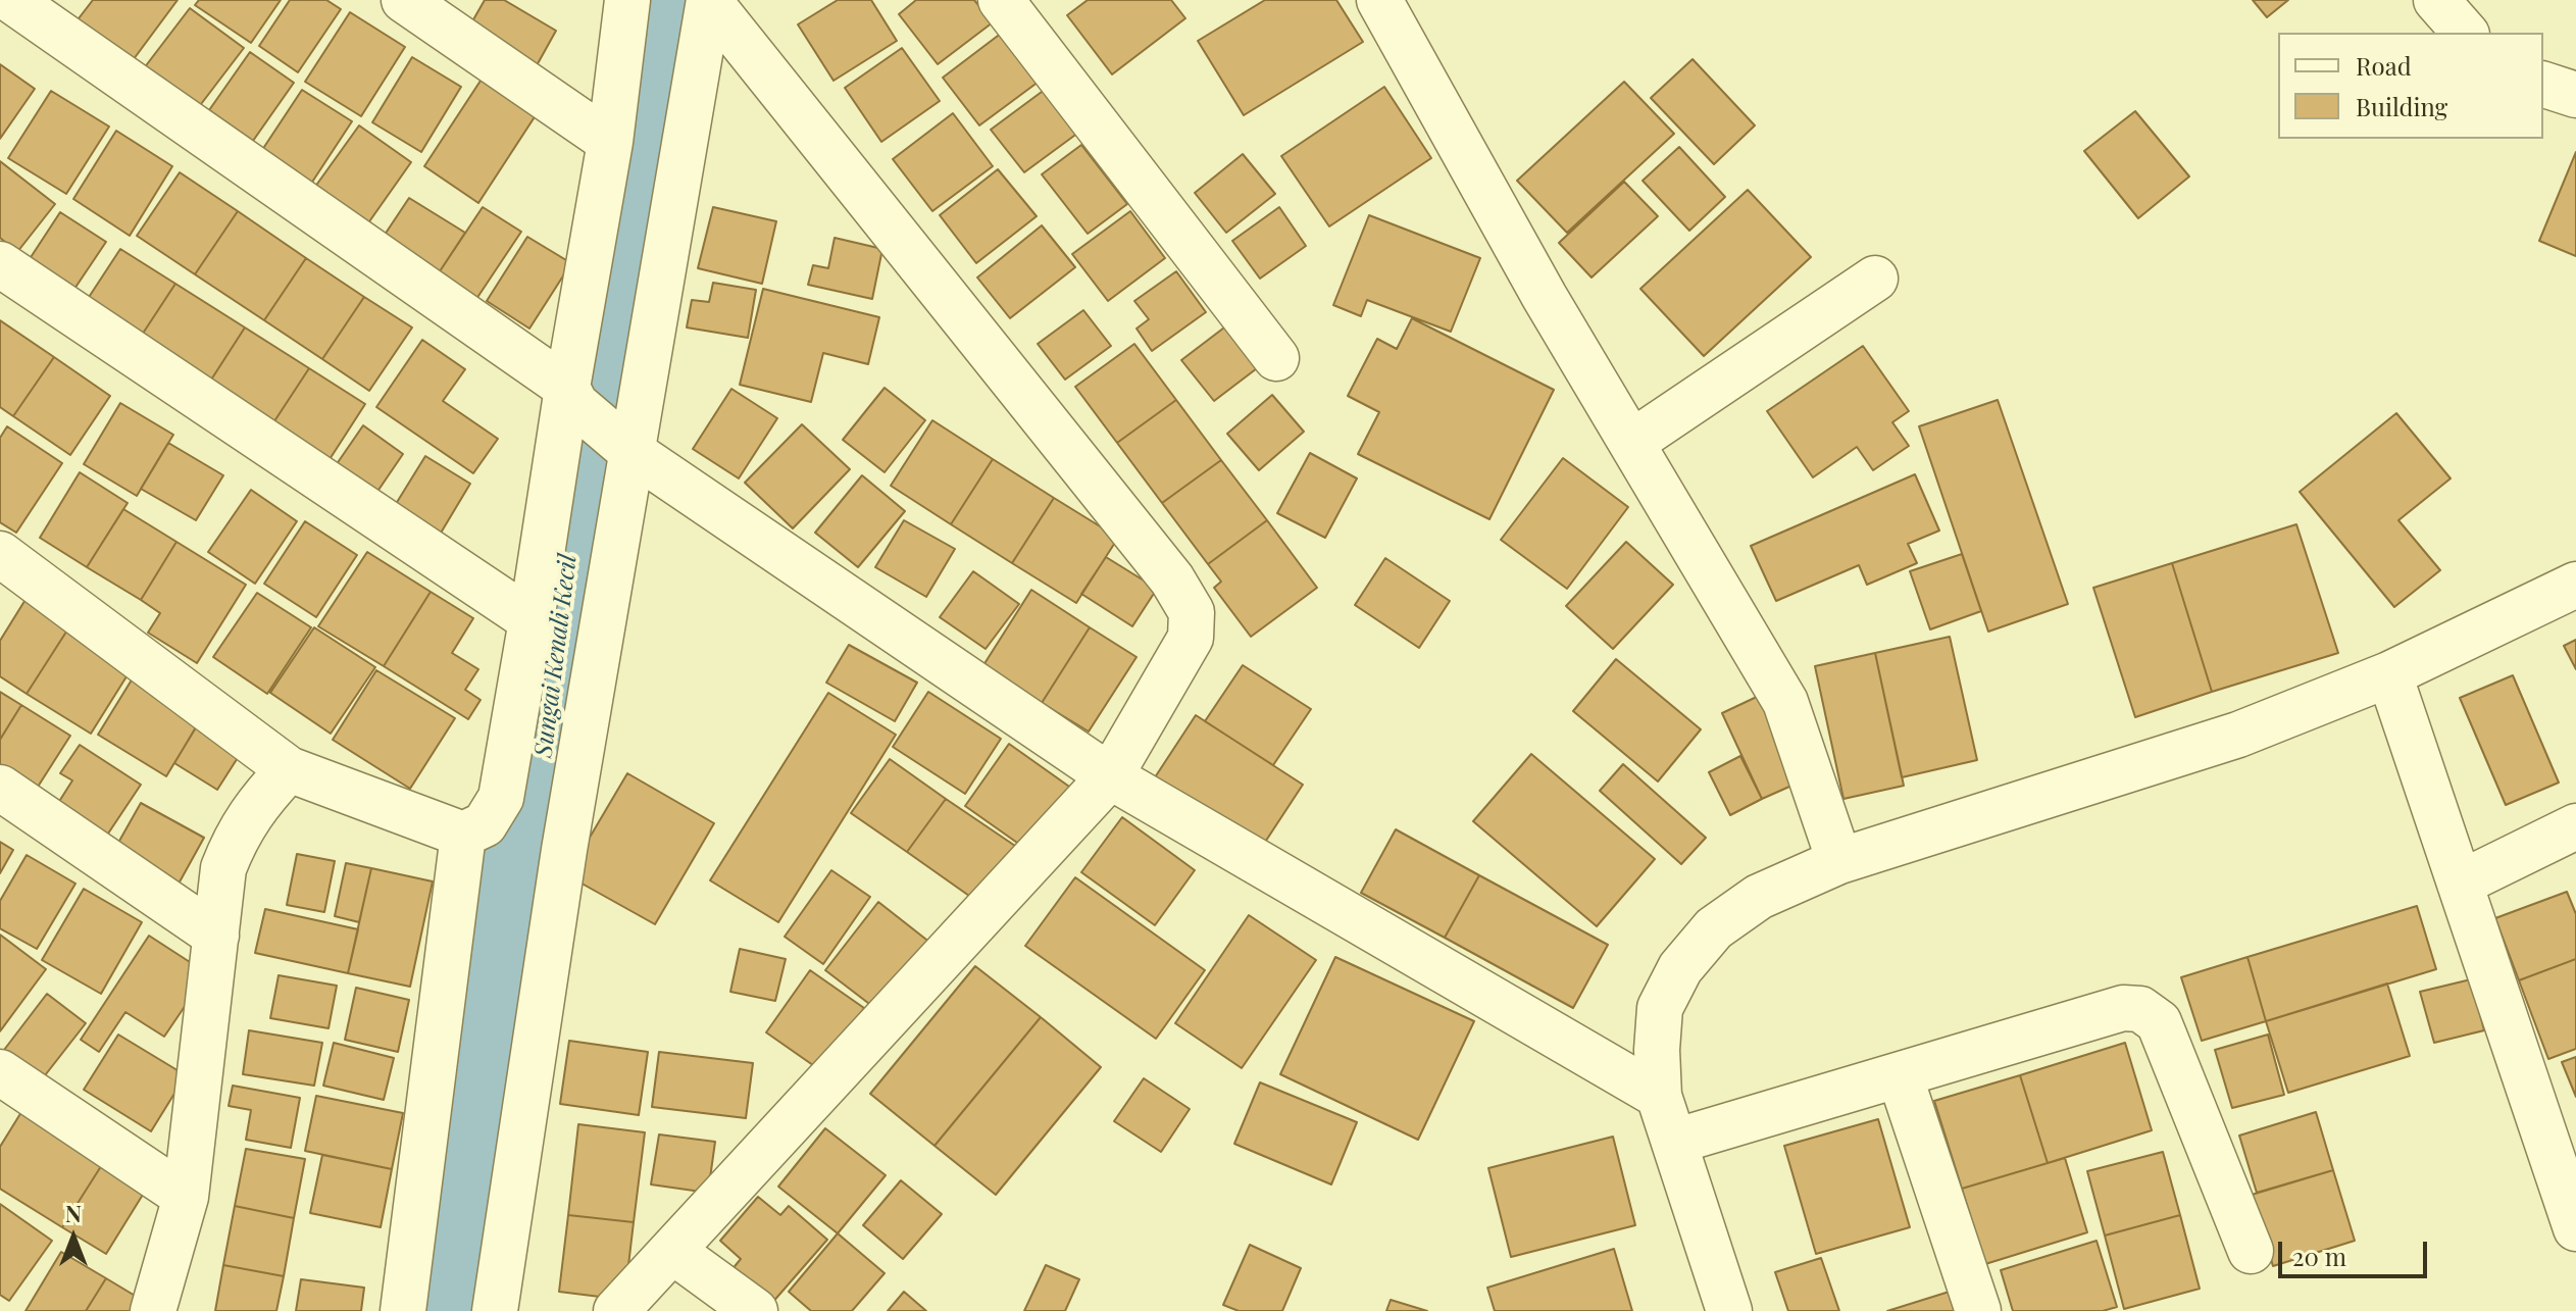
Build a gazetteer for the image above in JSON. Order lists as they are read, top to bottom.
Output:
{
  "water": ["Sungai Kenali Kecil"],
  "legend": ["Road", "Building"],
  "scale_bar": "20 m",
  "north": "top"
}
